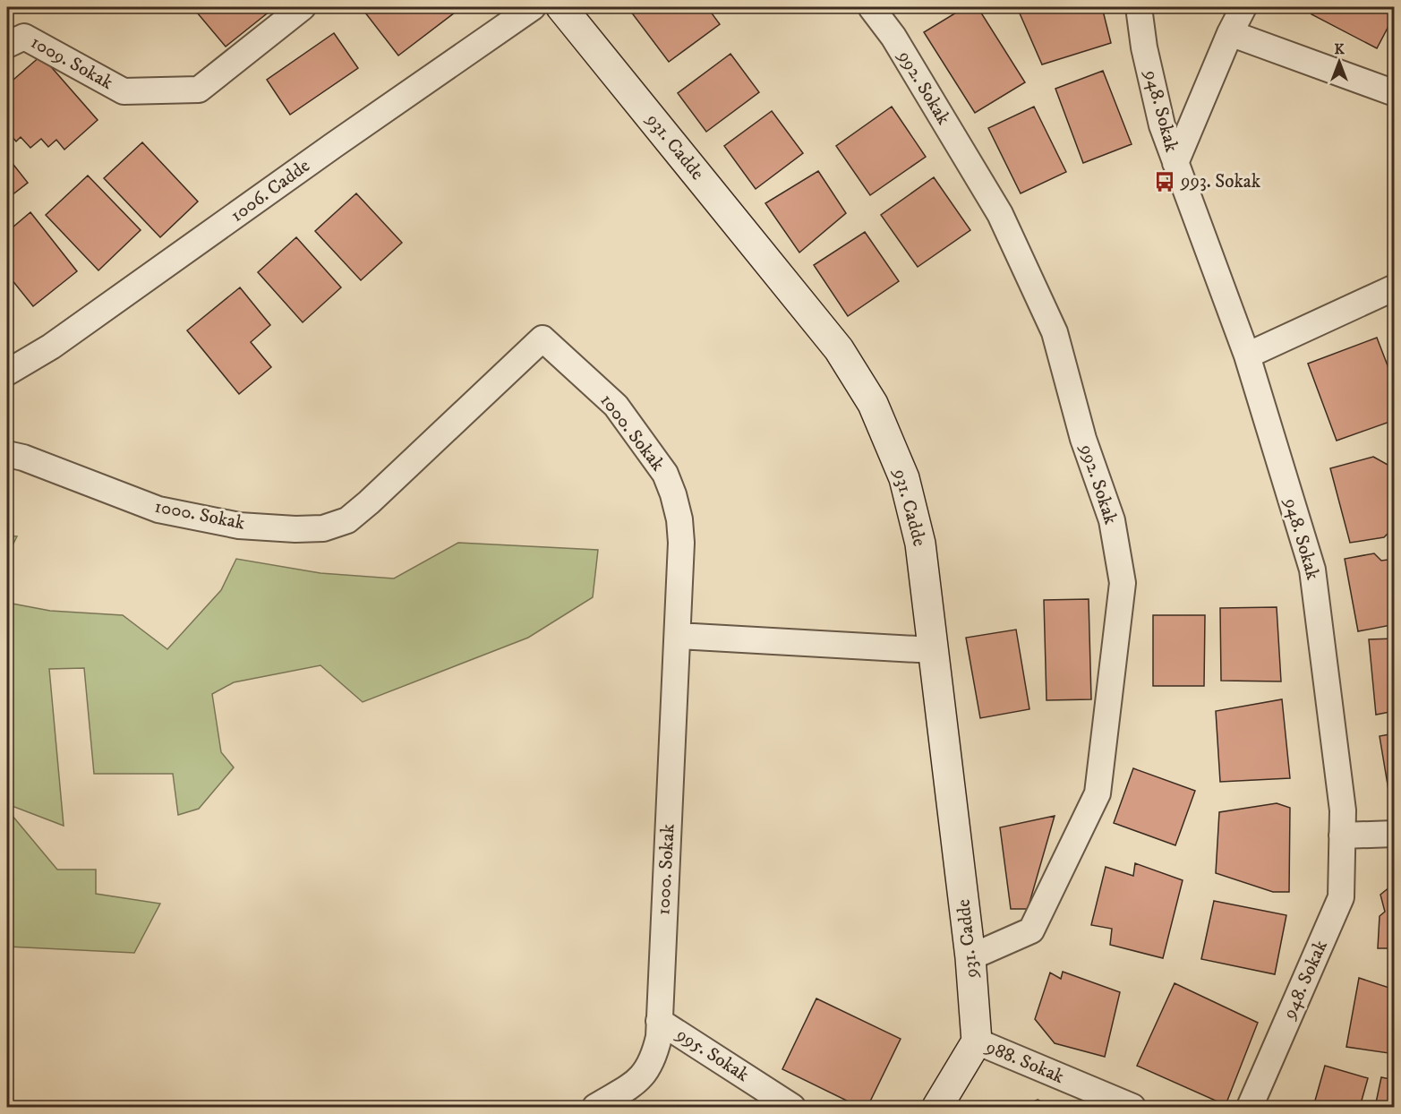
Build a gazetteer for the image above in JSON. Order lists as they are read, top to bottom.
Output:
{
  "streets": {
    "main road": ["931. Cadde"],
    "street": [
      "1009. Sokak",
      "992. Sokak",
      "948. Sokak",
      "1006. Cadde",
      "1000. Sokak",
      "995. Sokak",
      "988. Sokak"
    ]
  },
  "crossings": [
    ["992. Sokak", "931. Cadde"],
    ["931. Cadde", "988. Sokak"],
    ["1000. Sokak", "995. Sokak"]
  ],
  "places": {
    "bus stop": ["993. Sokak"]
  },
  "north": "top"
}
